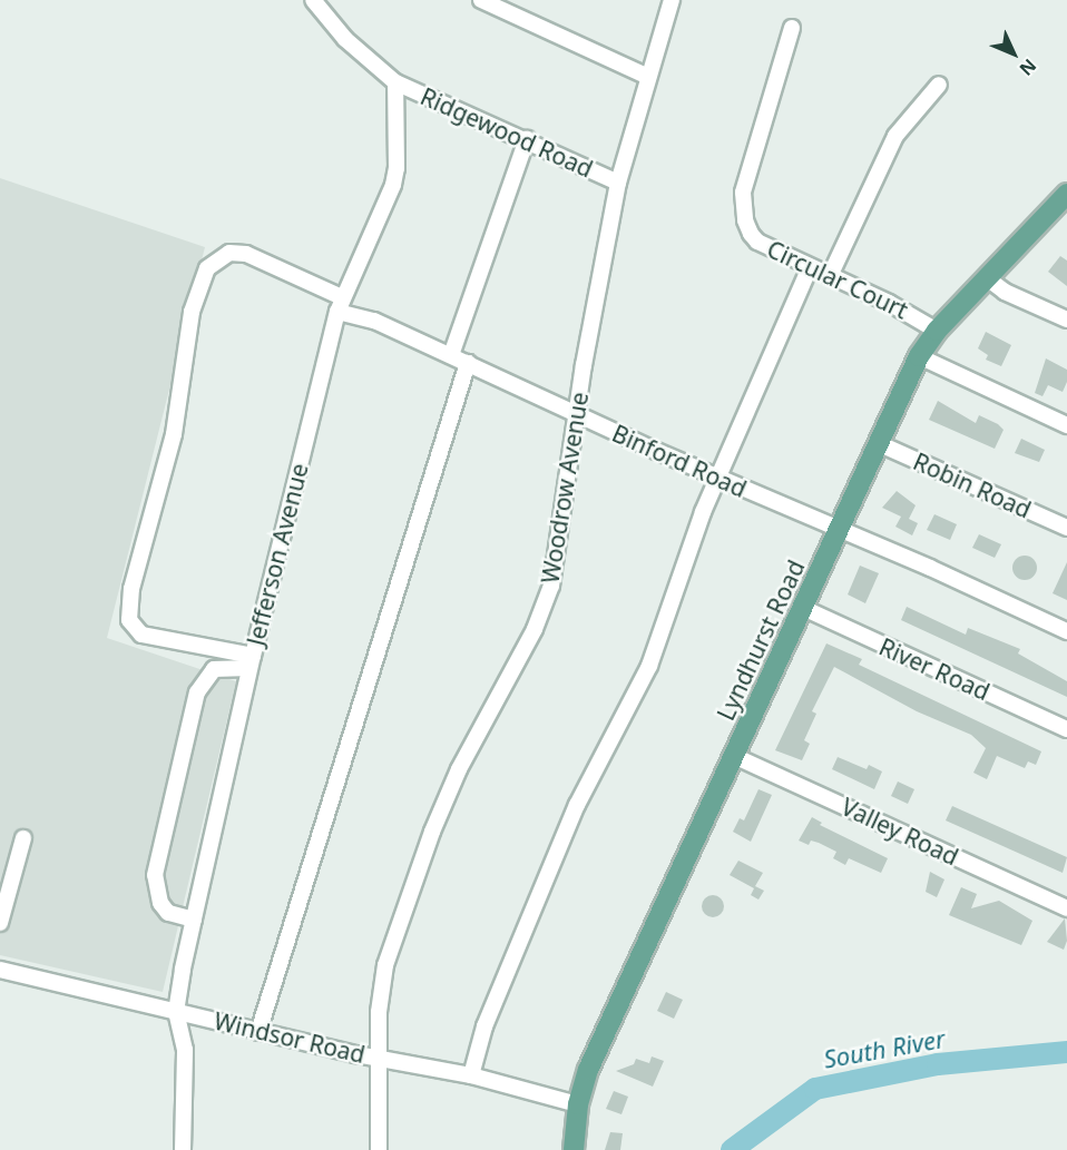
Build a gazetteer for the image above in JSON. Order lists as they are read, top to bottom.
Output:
{
  "streets": {
    "main road": ["Lyndhurst Road"],
    "street": [
      "Ridgewood Road",
      "Circular Court",
      "Binford Road",
      "Robin Road",
      "Woodrow Avenue",
      "Jefferson Avenue",
      "River Road",
      "Valley Road",
      "Windsor Road"
    ]
  },
  "crossings": [
    ["Ridgewood Road", "Woodrow Avenue"],
    ["Ridgewood Road", "Jefferson Avenue"],
    ["Circular Court", "Lyndhurst Road"],
    ["Binford Road", "Woodrow Avenue"],
    ["Binford Road", "Jefferson Avenue"],
    ["Binford Road", "Lyndhurst Road"],
    ["Robin Road", "Lyndhurst Road"],
    ["Woodrow Avenue", "Windsor Road"],
    ["Jefferson Avenue", "Windsor Road"],
    ["Lyndhurst Road", "River Road"],
    ["Lyndhurst Road", "Valley Road"],
    ["Lyndhurst Road", "Windsor Road"]
  ],
  "water": ["South River"],
  "north": "bottom right"
}
